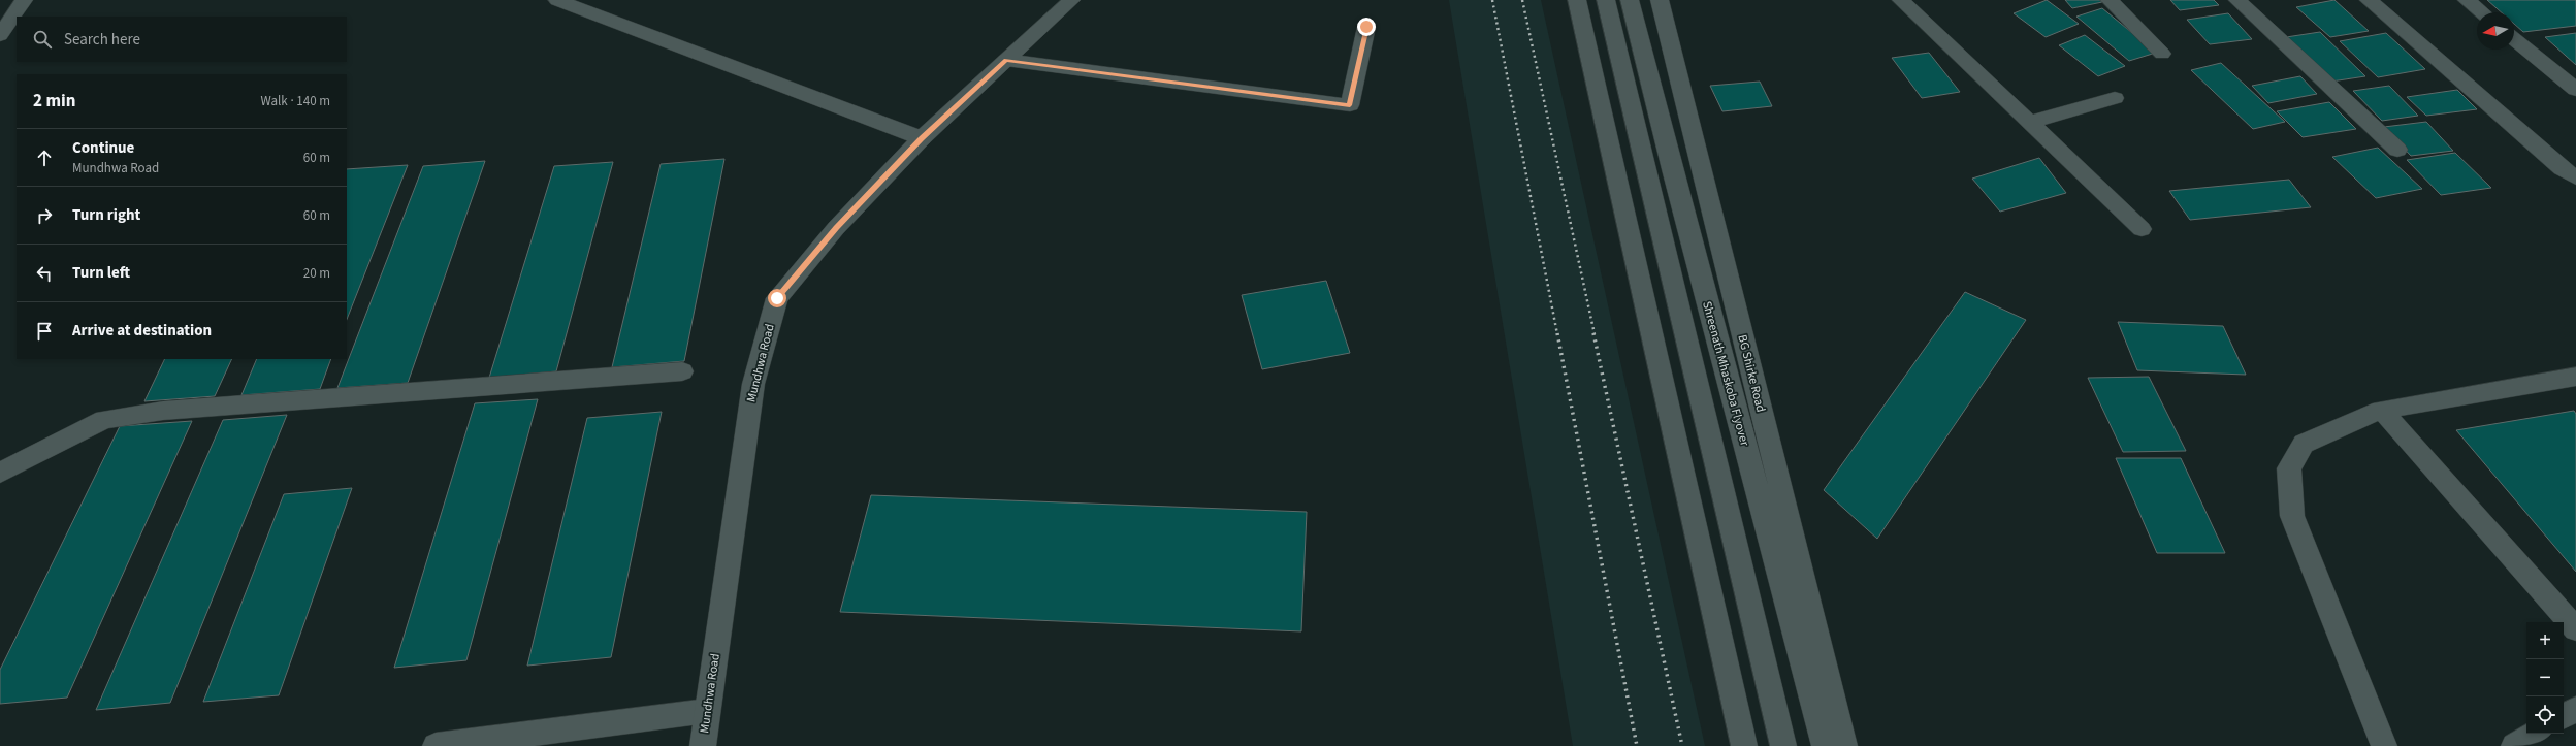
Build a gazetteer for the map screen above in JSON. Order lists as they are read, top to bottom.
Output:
{
  "streets": {
    "street": ["Mundhwa Road", "Shreenath Mhaskoba Flyover", "BG Shirke Road"]
  },
  "north": "left",
  "page": {
    "search": "Search here",
    "heading": ["2 min", "Walk · 140 m"],
    "list": [
      ["Continue", "Mundhwa Road", "60 m"],
      ["Turn right", "60 m"],
      ["Turn left", "20 m"],
      "Arrive at destination"
    ],
    "map_buttons": ["+", "−"]
  }
}
